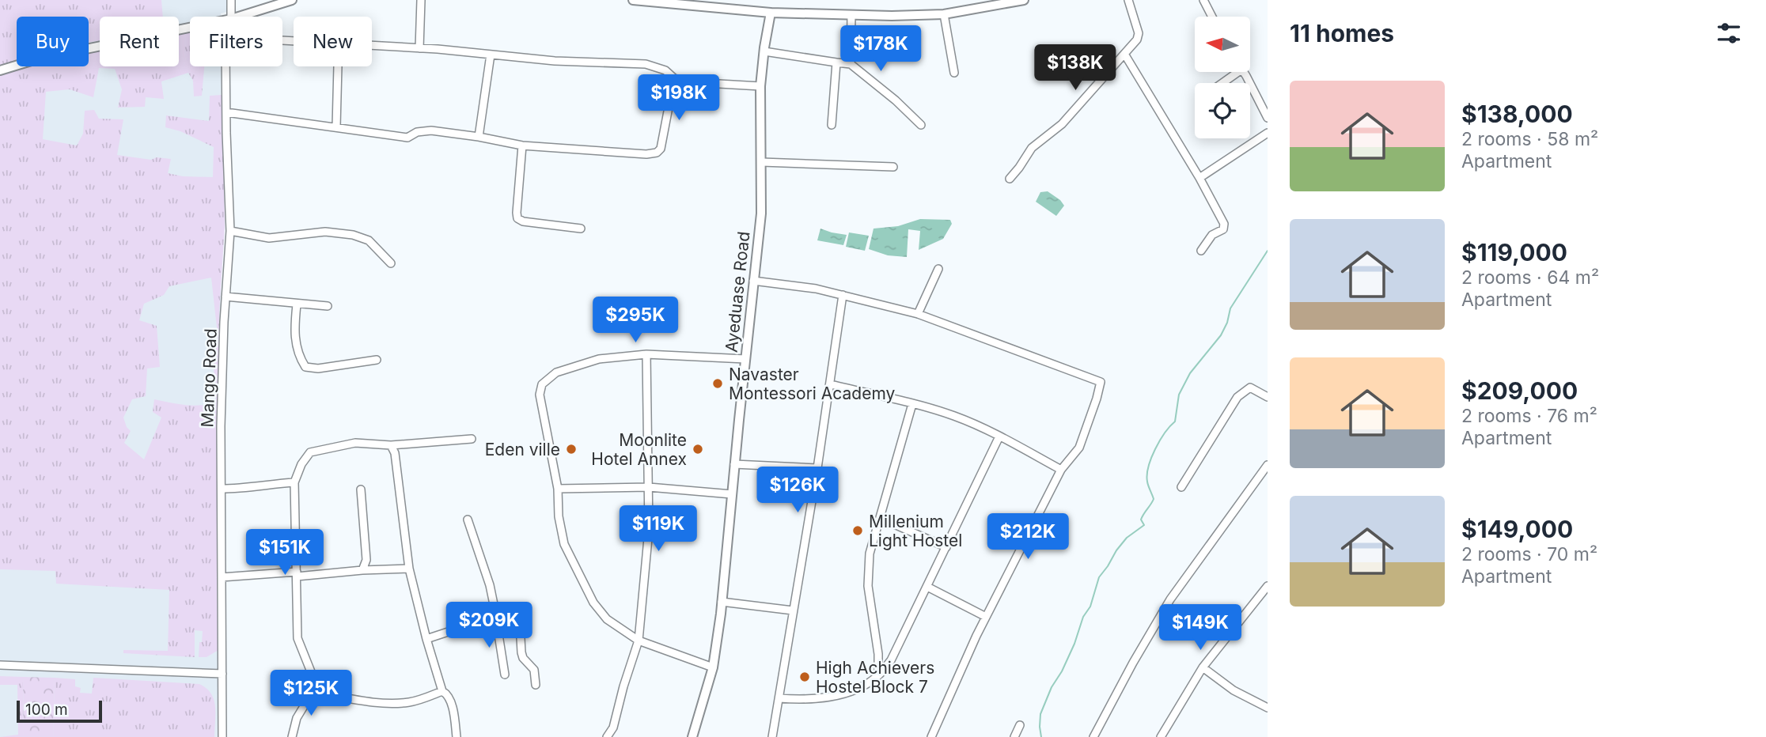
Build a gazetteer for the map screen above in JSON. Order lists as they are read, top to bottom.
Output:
{
  "streets": {
    "street": ["Ayeduase Road", "Mango Road"]
  },
  "places": [
    "Navaster Montessori Academy",
    "Eden ville",
    "Moonlite Hotel Annex",
    "Millenium Light Hostel",
    "High Achievers Hostel Block 7"
  ],
  "scale_bar": "100 m",
  "north": "left",
  "page": {
    "heading": "11 homes",
    "chip": [
      "Buy",
      "Rent",
      "Filters",
      "New"
    ],
    "price": [
      "$178K",
      "$138K",
      "$198K",
      "$295K",
      "$126K",
      "$119K",
      "$212K",
      "$151K",
      "$209K",
      "$149K",
      "$125K"
    ],
    "list": [
      {
        "name": "$138,000",
        "note": "2 rooms · 58 m² · Apartment"
      },
      {
        "name": "$119,000",
        "note": "2 rooms · 64 m² · Apartment"
      },
      {
        "name": "$209,000",
        "note": "2 rooms · 76 m² · Apartment"
      },
      {
        "name": "$149,000",
        "note": "2 rooms · 70 m² · Apartment"
      }
    ],
    "scale": "100 m"
  }
}
